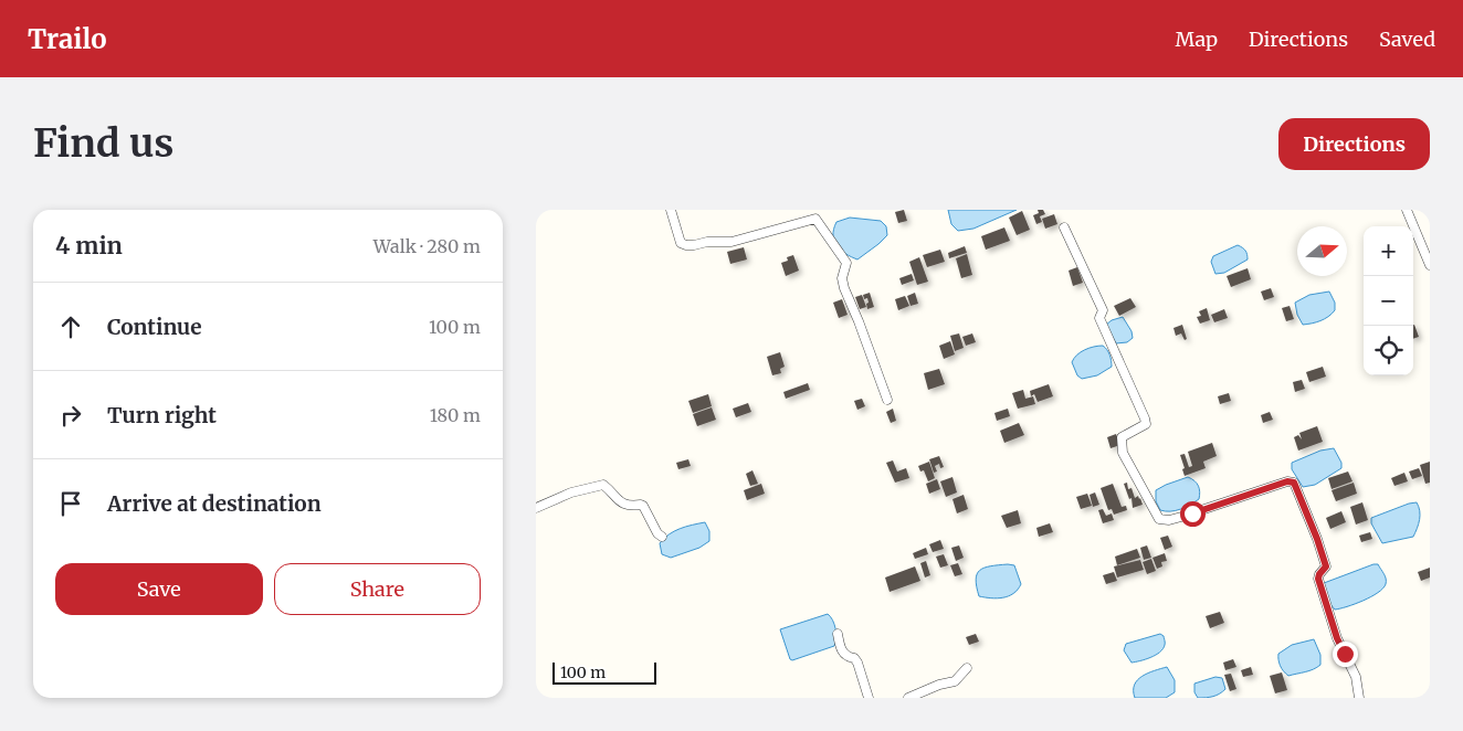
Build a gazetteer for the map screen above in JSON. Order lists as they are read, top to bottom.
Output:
{
  "scale_bar": "100 m",
  "north": "right",
  "page": {
    "header": "Trailo",
    "nav": ["Map", "Directions", "Saved"],
    "buttons": [
      "Directions",
      ["Save", "Share"]
    ],
    "title": "Find us",
    "heading": ["4 min", "Walk · 280 m"],
    "map_buttons": ["+", "−"],
    "list": [
      ["Continue", "100 m"],
      ["Turn right", "180 m"],
      "Arrive at destination"
    ],
    "scale": "100 m"
  }
}
